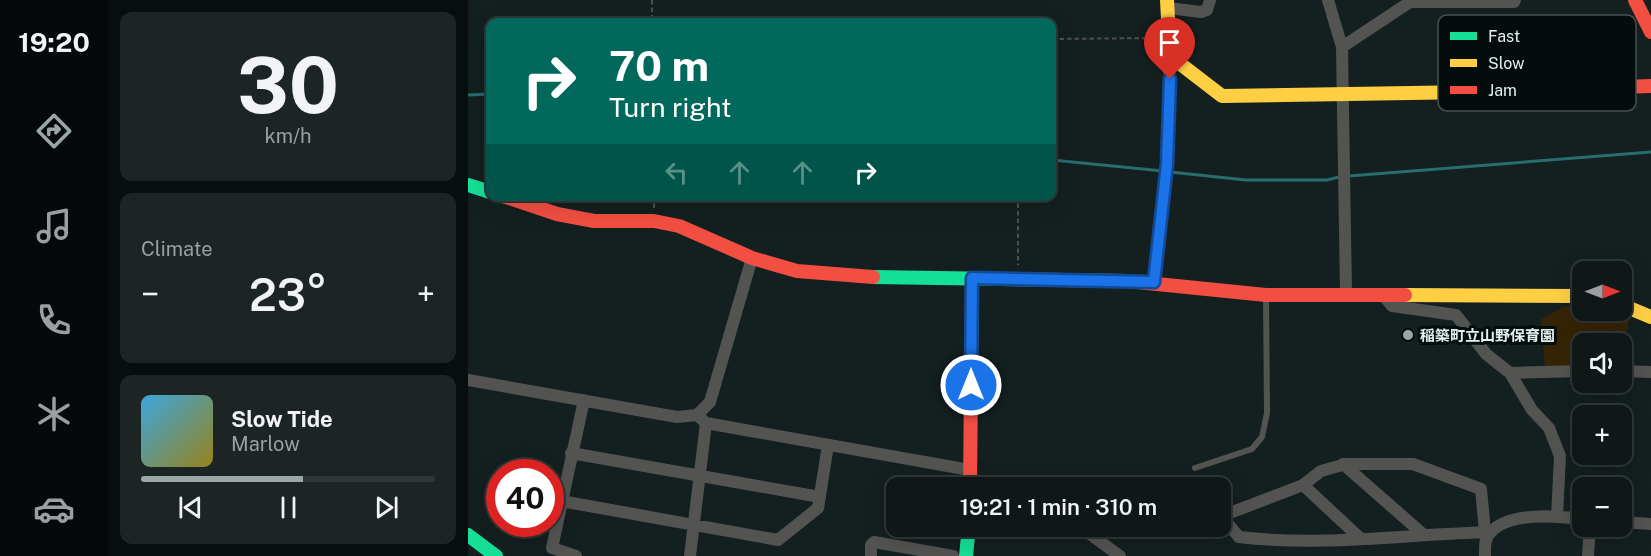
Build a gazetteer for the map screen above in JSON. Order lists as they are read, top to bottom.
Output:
{
  "places": ["稲築町立山野保育園"],
  "legend": ["Fast", "Slow", "Jam"],
  "north": "right",
  "page": {
    "tabs": "19:20",
    "tile": [
      ["30", "km/h"],
      "Climate"
    ],
    "turn": ["70 m", "Turn right"],
    "map_buttons": ["+", "−"],
    "heat": ["−", "23°", "+"],
    "song": ["Slow Tide", "Marlow"],
    "limit": "40",
    "trip": "19:21 · 1 min · 310 m"
  }
}
